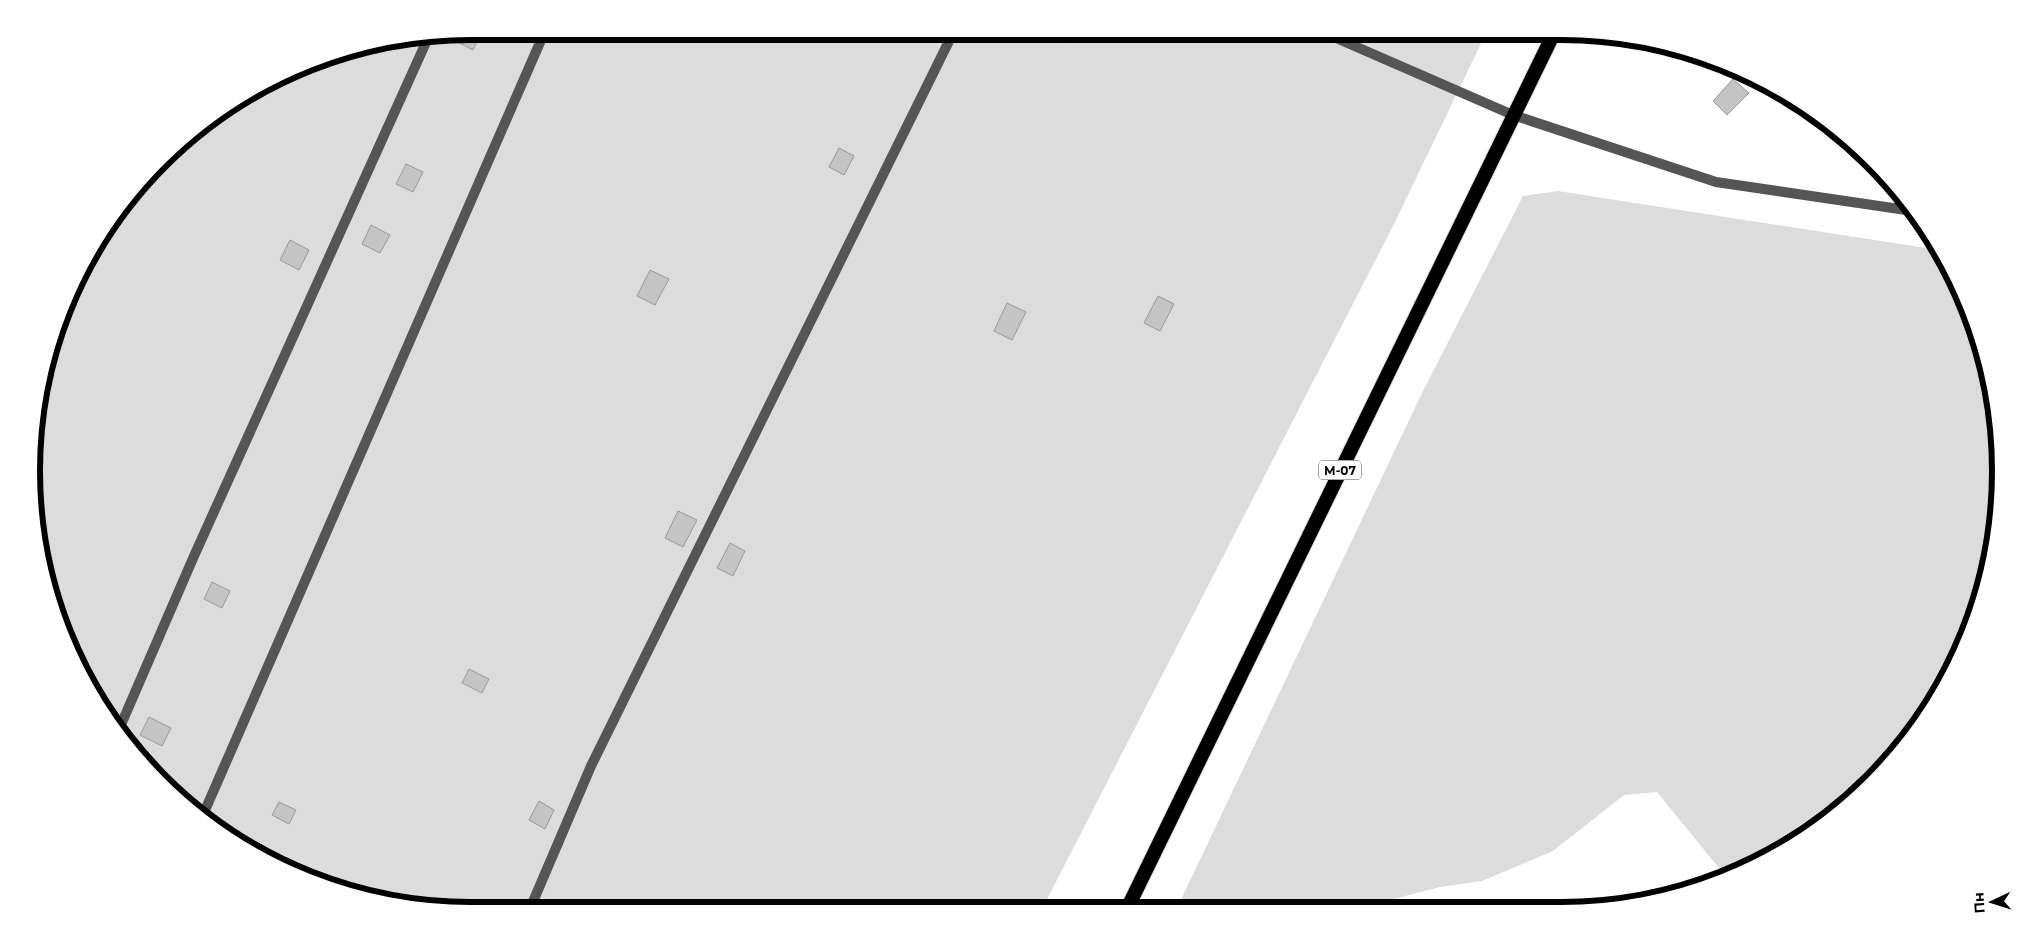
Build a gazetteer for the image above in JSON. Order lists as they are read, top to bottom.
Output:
{
  "streets": {
    "highway": ["М-07"]
  },
  "north": "left"
}
